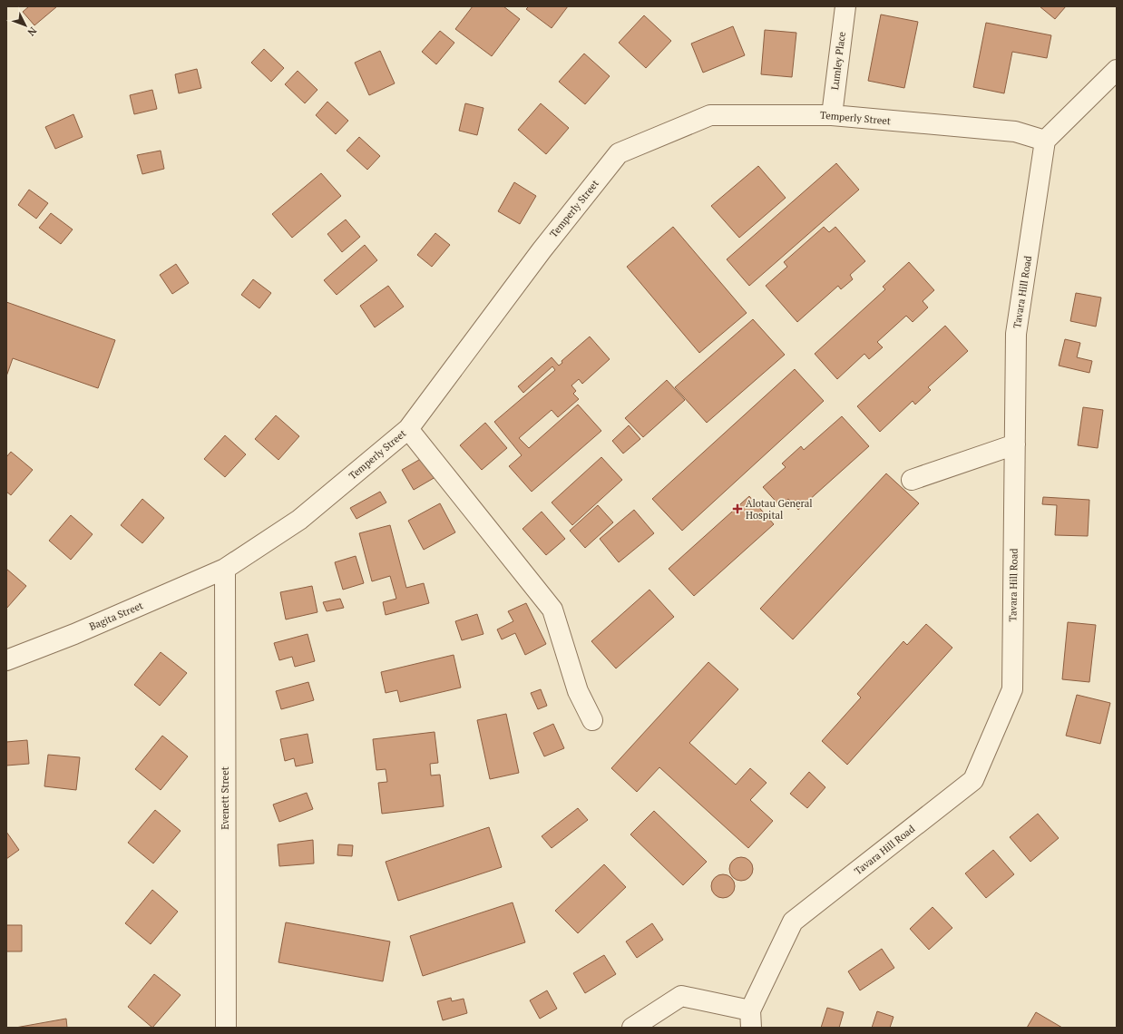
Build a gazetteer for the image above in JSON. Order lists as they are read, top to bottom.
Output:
{
  "streets": {
    "street": [
      "Lumley Place",
      "Temperly Street",
      "Tavara Hill Road",
      "Bagita Street",
      "Evenett Street"
    ]
  },
  "crossings": [
    ["Lumley Place", "Temperly Street"],
    ["Temperly Street", "Tavara Hill Road"],
    ["Temperly Street", "Bagita Street"],
    ["Temperly Street", "Evenett Street"],
    ["Bagita Street", "Evenett Street"]
  ],
  "places": {
    "health": ["Alotau General Hospital"]
  },
  "north": "bottom right"
}
